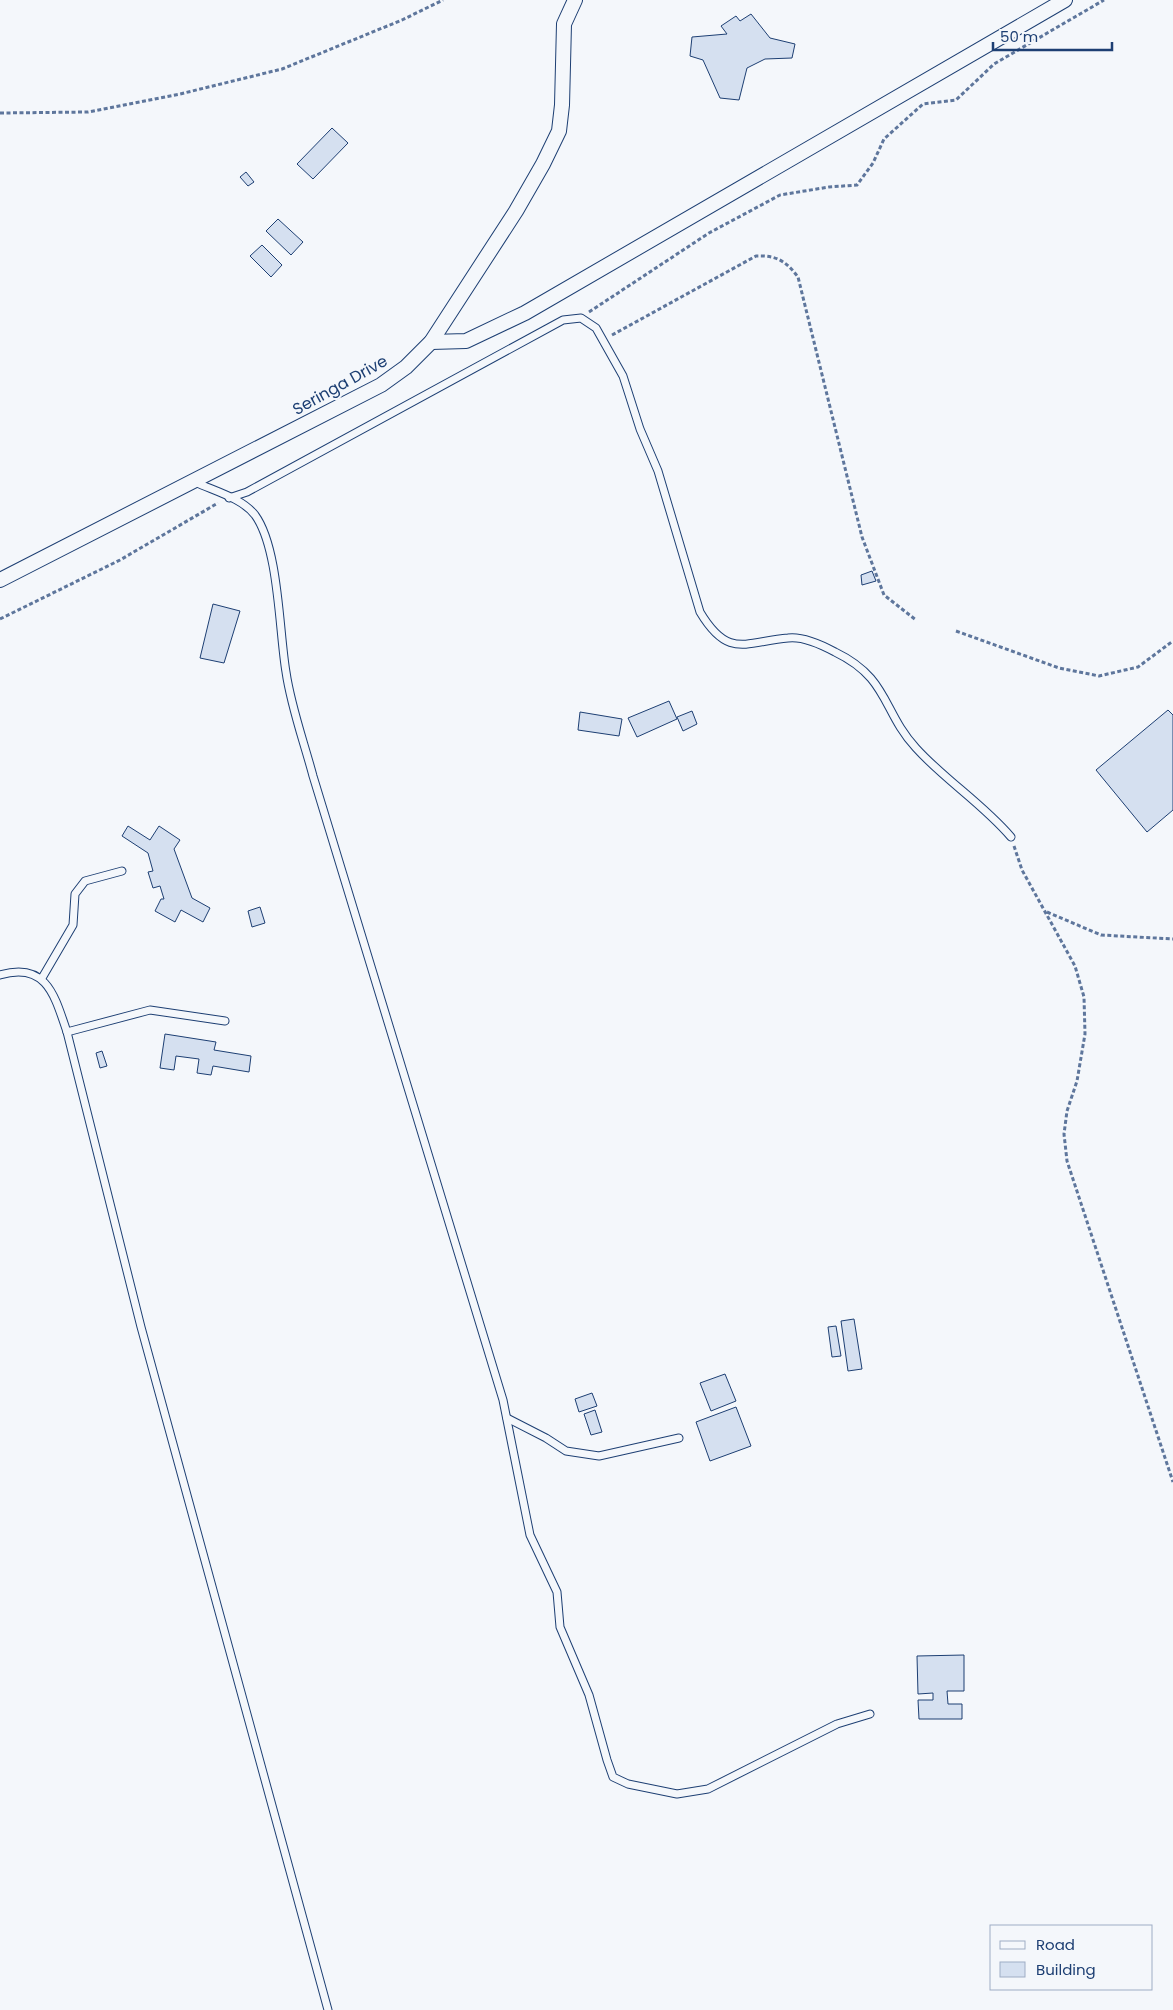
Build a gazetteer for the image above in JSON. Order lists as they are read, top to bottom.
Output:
{
  "streets": {
    "street": ["Seringa Drive"]
  },
  "legend": ["Road", "Building"],
  "scale_bar": "50 m"
}
